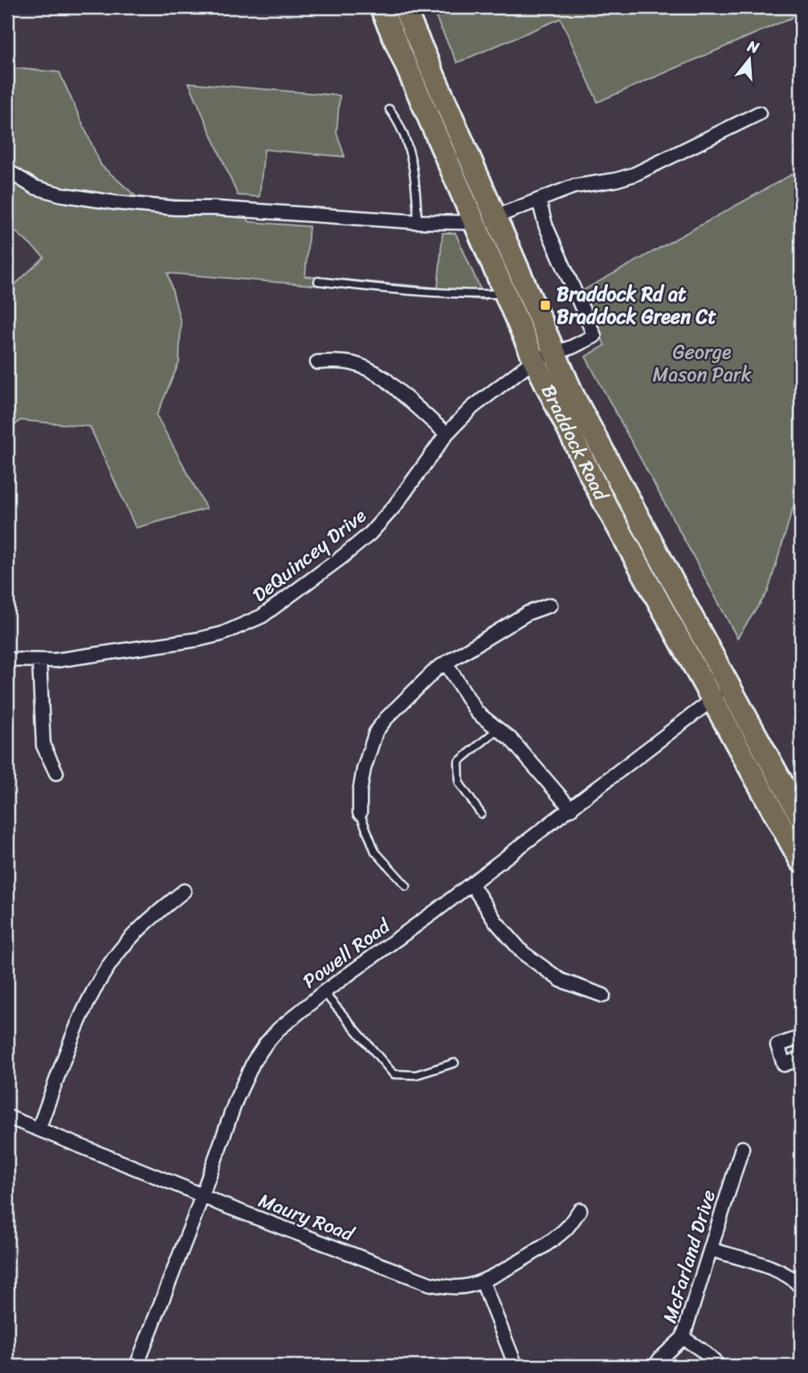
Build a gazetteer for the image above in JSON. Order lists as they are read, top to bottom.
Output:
{
  "streets": {
    "main road": ["Braddock Road"],
    "street": [
      "DeQuincey Drive",
      "Powell Road",
      "Maury Road",
      "McFarland Drive"
    ]
  },
  "crossings": [
    ["Braddock Road", "DeQuincey Drive"],
    ["Braddock Road", "Powell Road"],
    ["Powell Road", "Maury Road"]
  ],
  "parks": ["George Mason Park"],
  "places": {
    "transit": ["Braddock Rd at Braddock Green Ct"]
  },
  "north": "top"
}
